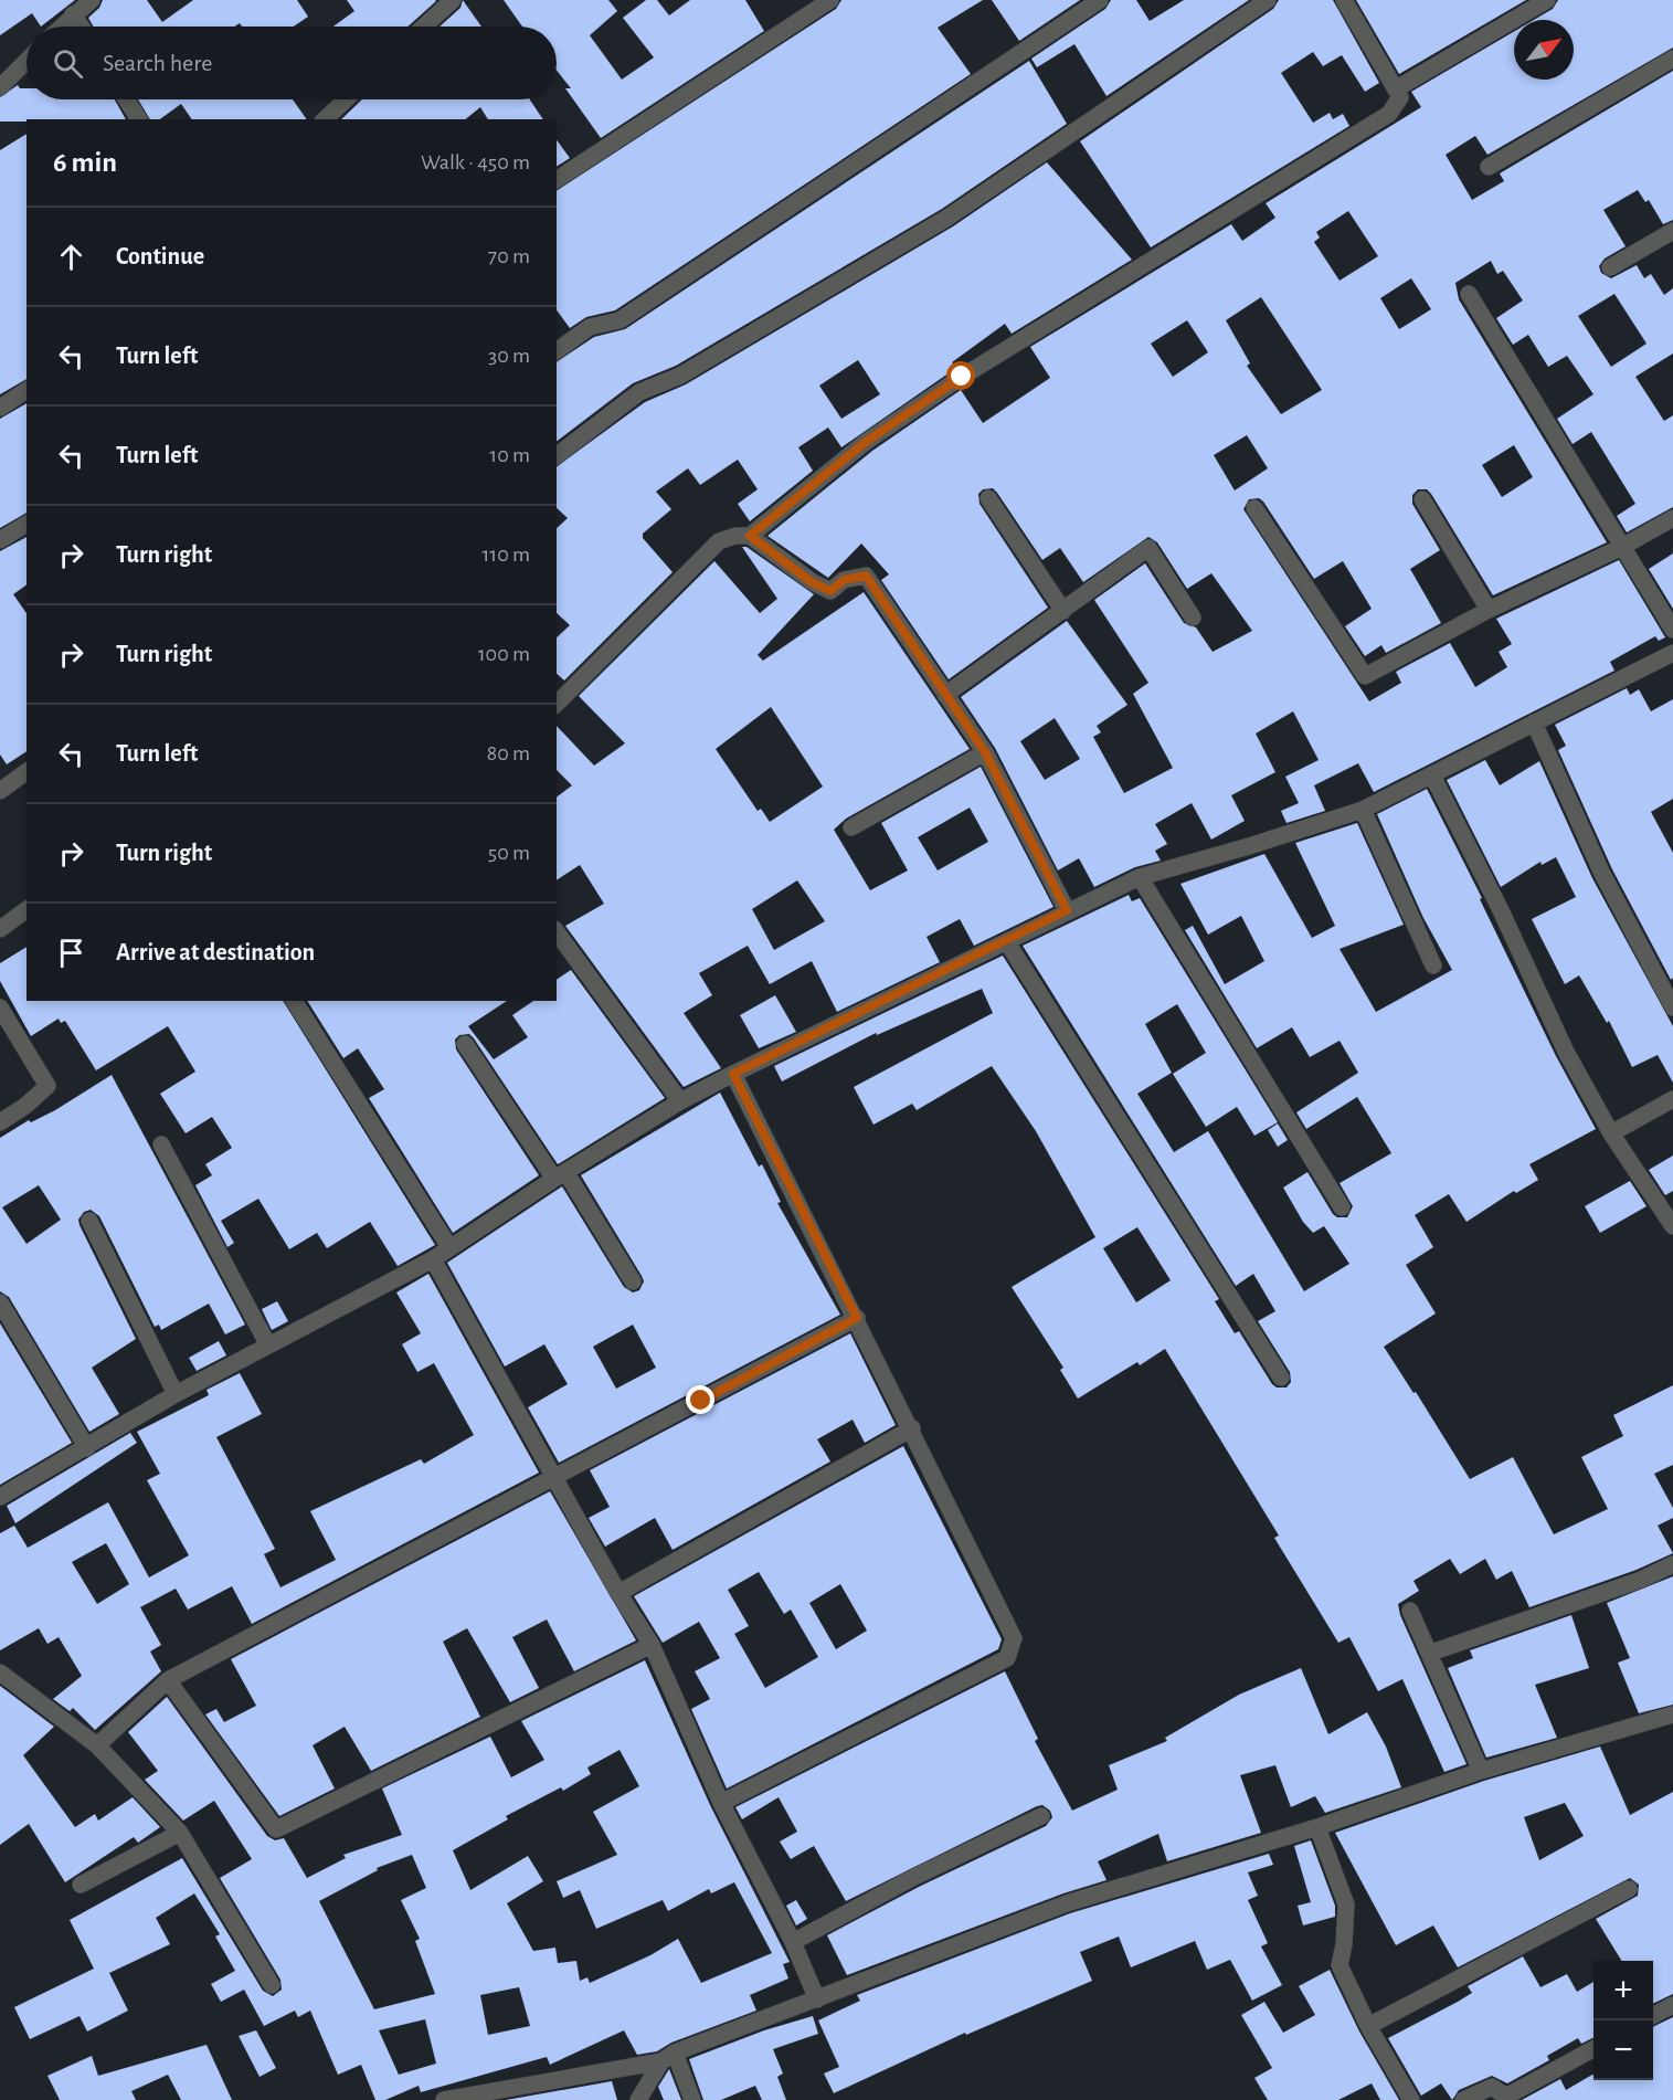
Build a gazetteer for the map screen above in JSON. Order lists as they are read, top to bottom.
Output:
{
  "north": "top right",
  "page": {
    "search": "Search here",
    "heading": ["6 min", "Walk · 450 m"],
    "list": [
      ["Continue", "70 m"],
      ["Turn left", "30 m"],
      ["Turn left", "10 m"],
      ["Turn right", "110 m"],
      ["Turn right", "100 m"],
      ["Turn left", "80 m"],
      ["Turn right", "50 m"],
      "Arrive at destination"
    ],
    "map_buttons": ["+", "−"]
  }
}
